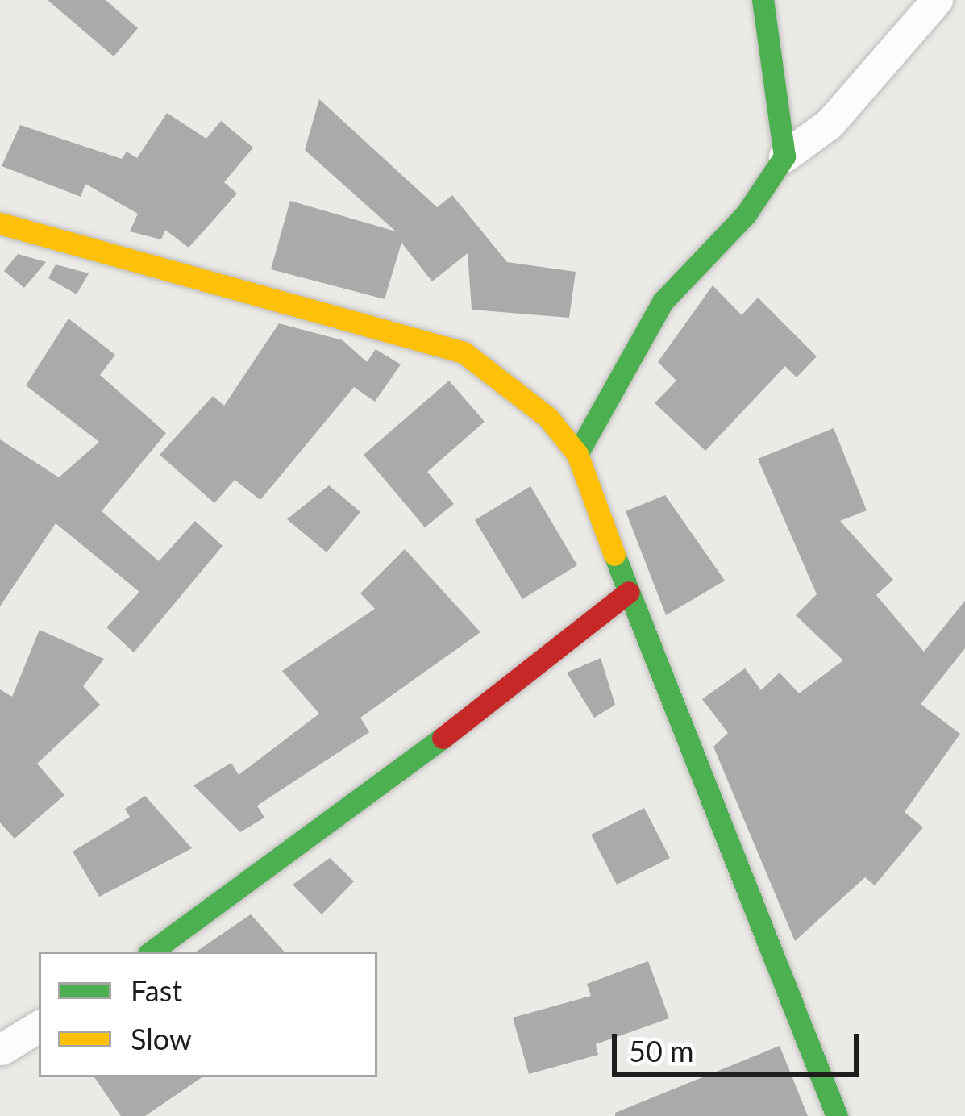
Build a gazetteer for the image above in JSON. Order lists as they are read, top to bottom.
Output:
{
  "legend": ["Fast", "Slow"],
  "scale_bar": "50 m"
}
